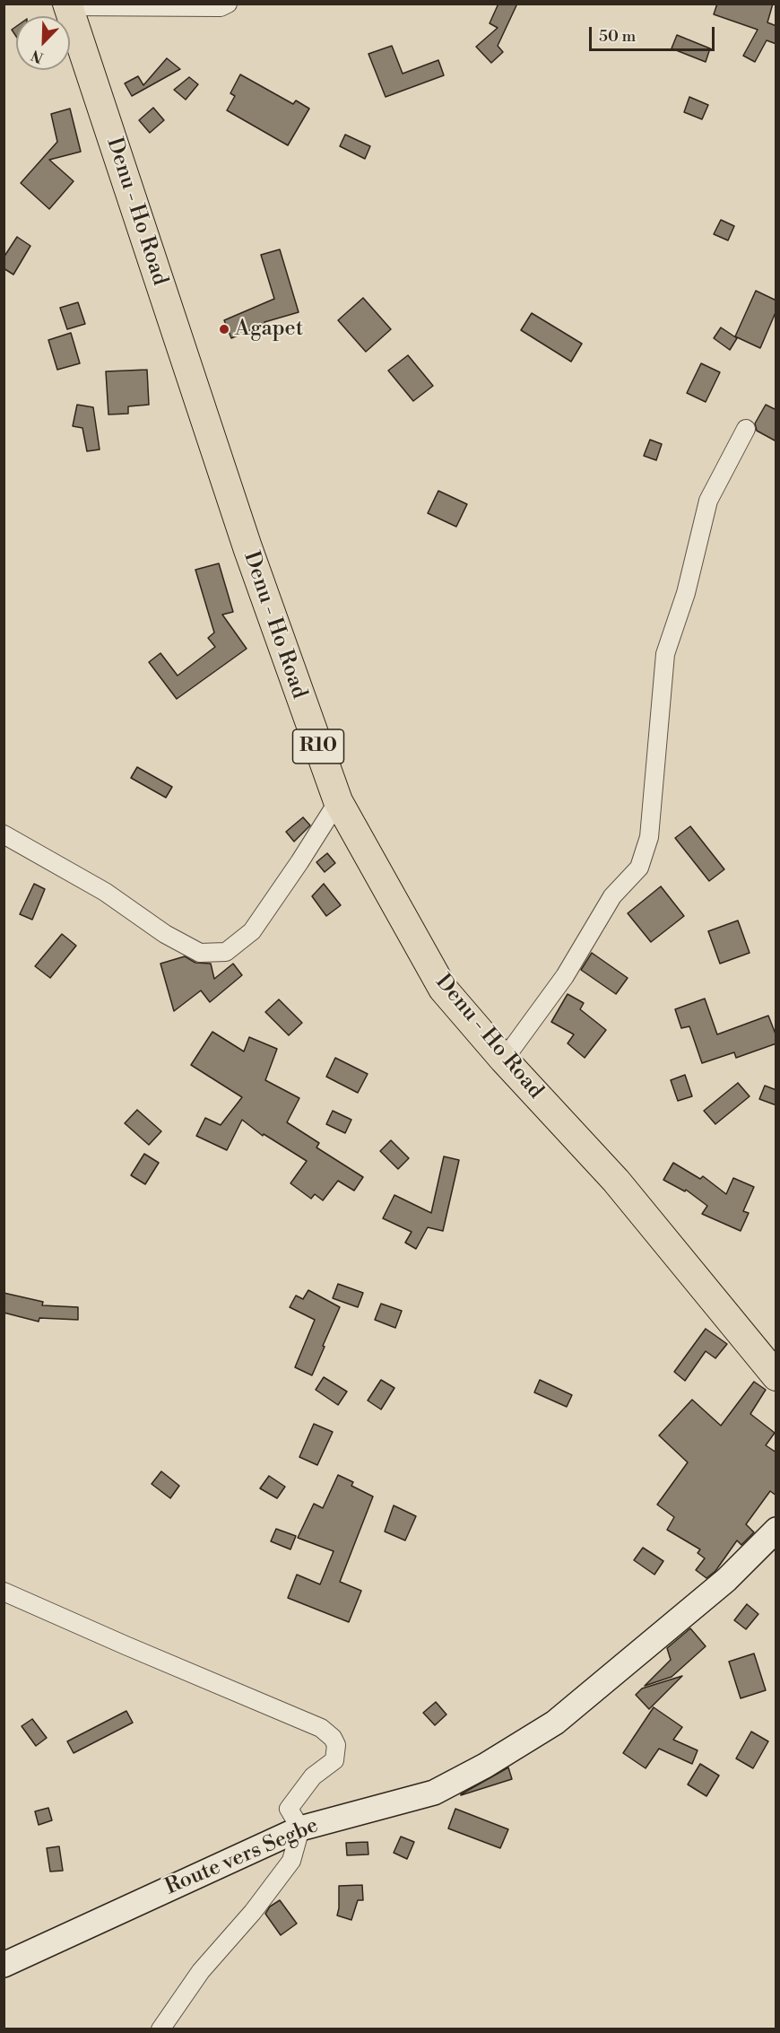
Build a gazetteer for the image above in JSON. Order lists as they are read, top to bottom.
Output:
{
  "streets": {
    "main road": ["Denu - Ho Road", "R10", "Route vers Segbe"]
  },
  "places": ["Agapet"],
  "scale_bar": "50 m",
  "north": "bottom left"
}
